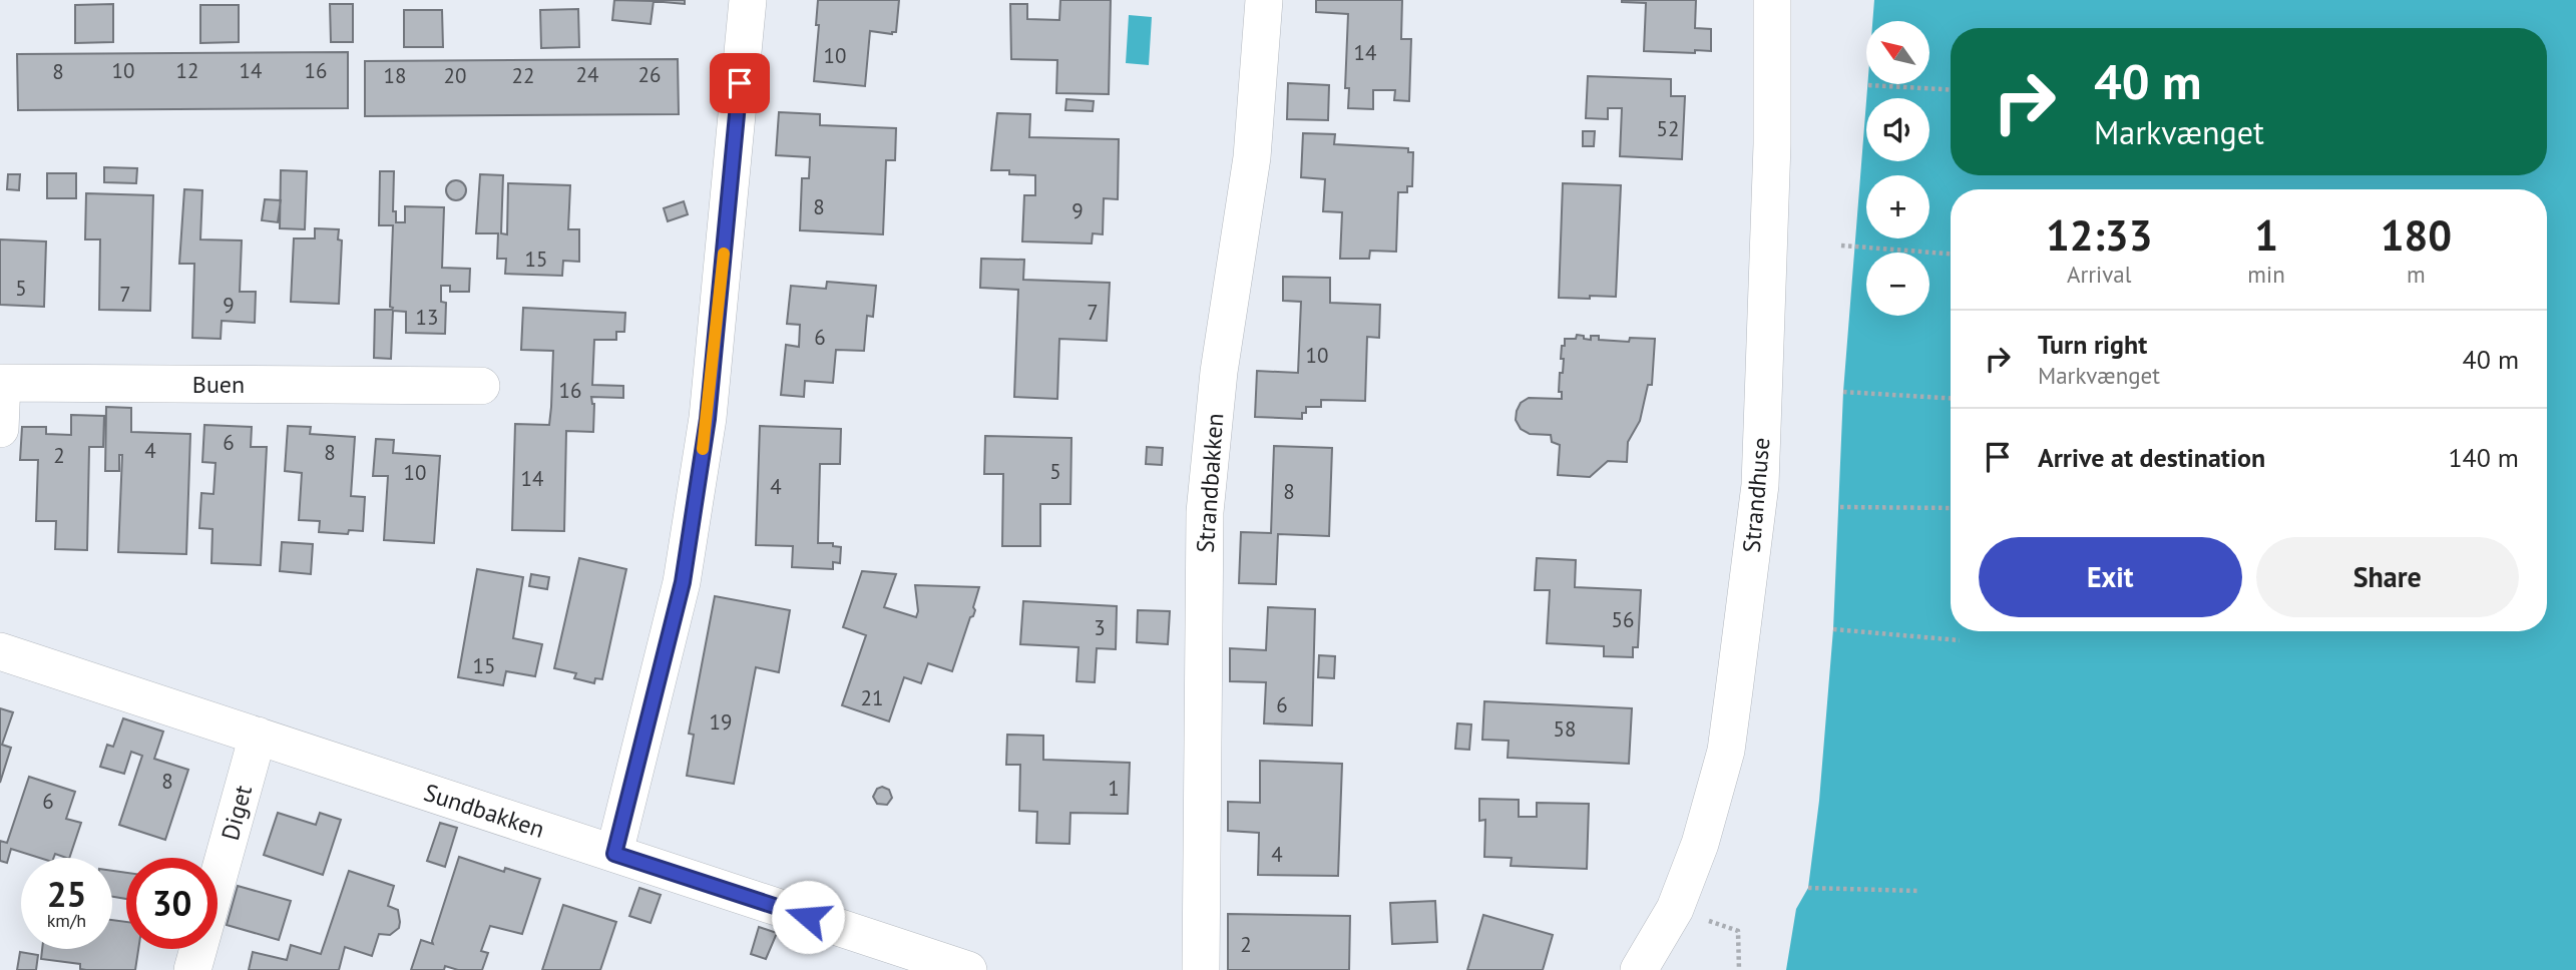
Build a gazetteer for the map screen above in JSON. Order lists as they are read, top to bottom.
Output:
{
  "streets": {
    "street": [
      "Buen",
      "Strandbakken",
      "Strandhuse",
      "Sundbakken",
      "Diget"
    ]
  },
  "crossings": [
    ["Sundbakken", "Diget"]
  ],
  "house_numbers": [
    "14",
    "10",
    "10",
    "12",
    "14",
    "16",
    "8",
    "24",
    "26",
    "18",
    "20",
    "22",
    "52",
    "8",
    "9",
    "15",
    "5",
    "7",
    "9",
    "7",
    "13",
    "6",
    "10",
    "16",
    "6",
    "4",
    "8",
    "2",
    "5",
    "10",
    "14",
    "4",
    "8",
    "56",
    "3",
    "15",
    "21",
    "6",
    "19",
    "58",
    "8",
    "1",
    "6",
    "4",
    "2"
  ],
  "north": "top left",
  "page": {
    "map_buttons": ["+", "−"],
    "turn": ["40 m", "Markvænget"],
    "eta": [
      "12:33",
      "Arrival",
      "1",
      "min",
      "180",
      "m"
    ],
    "list": [
      {
        "name": "Turn right",
        "note": "Markvænget",
        "value": "40 m"
      },
      {
        "name": "Arrive at destination",
        "value": "140 m"
      }
    ],
    "buttons": ["Exit", "Share"],
    "speed": "25 km/h",
    "limit": "30"
  }
}
